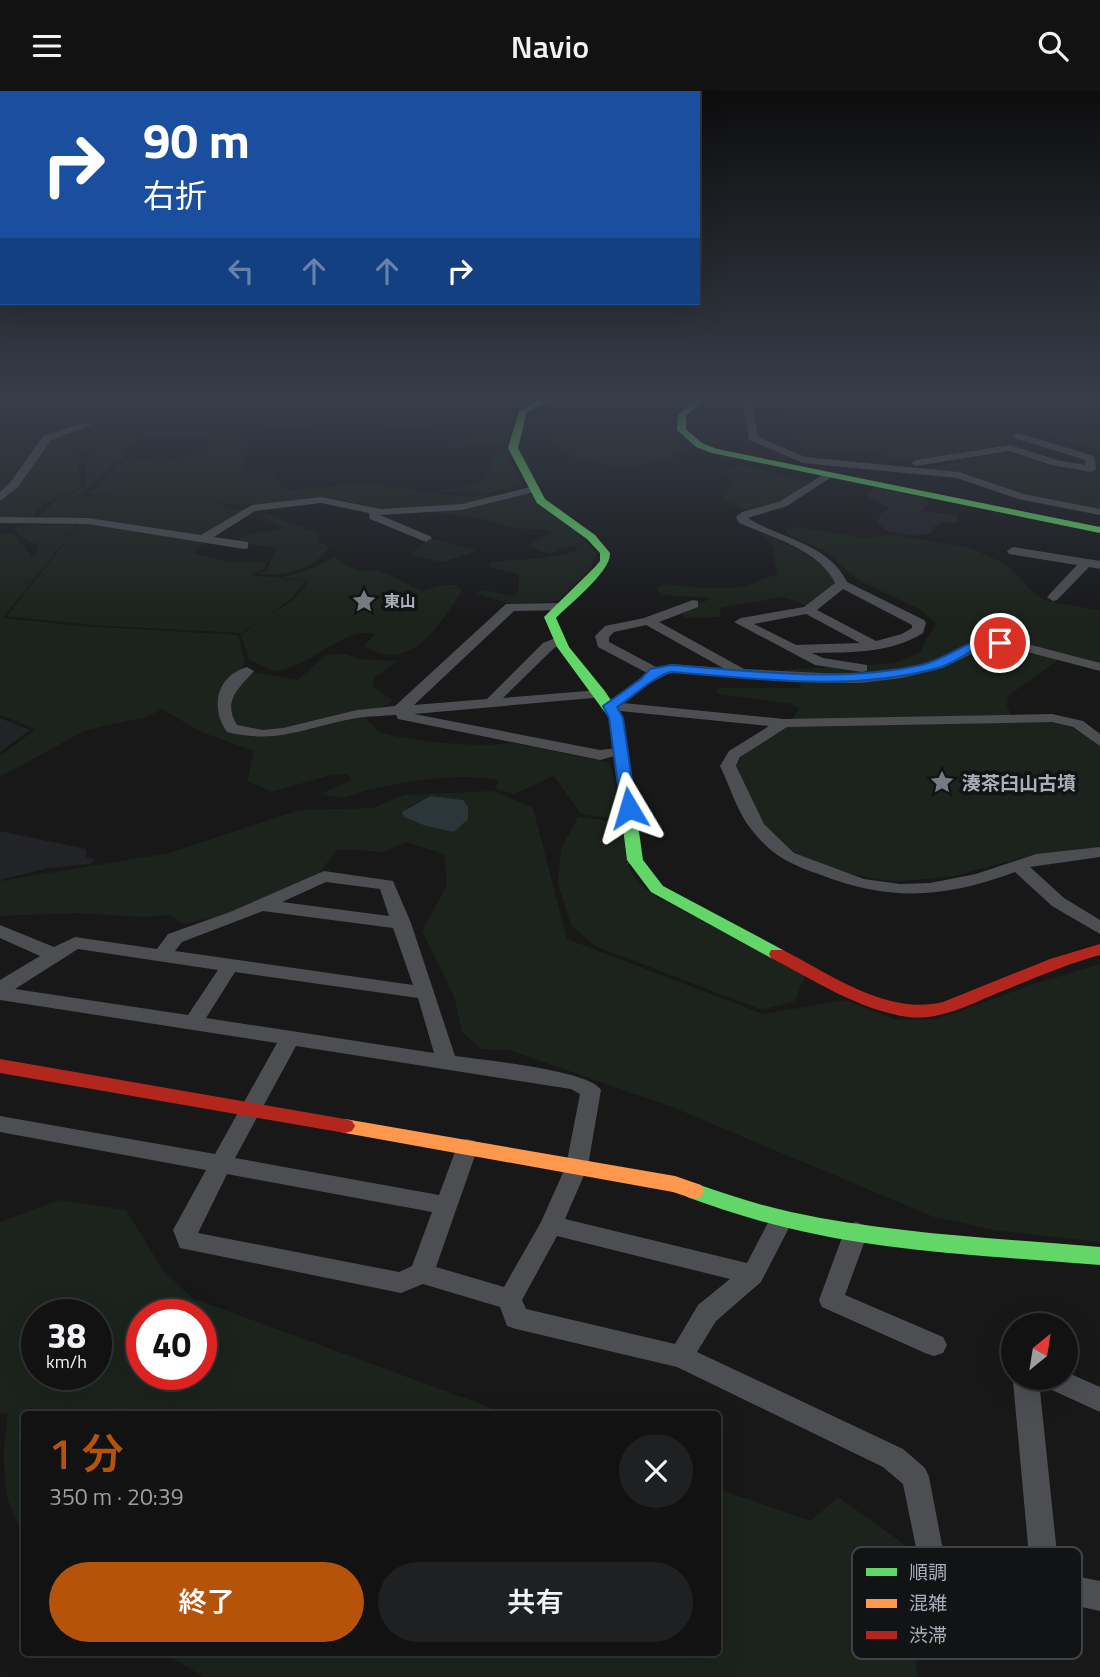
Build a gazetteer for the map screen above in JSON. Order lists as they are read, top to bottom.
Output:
{
  "places": {
    "place": ["東山", "湊茶臼山古墳"]
  },
  "legend": ["順調", "混雑", "渋滞"],
  "north": "top right",
  "page": {
    "header": "Navio",
    "turn": ["90 m", "右折"],
    "speed": "38 km/h",
    "limit": "40",
    "heading": ["1 分", "350 m · 20:39"],
    "buttons": ["終了", "共有"]
  }
}
